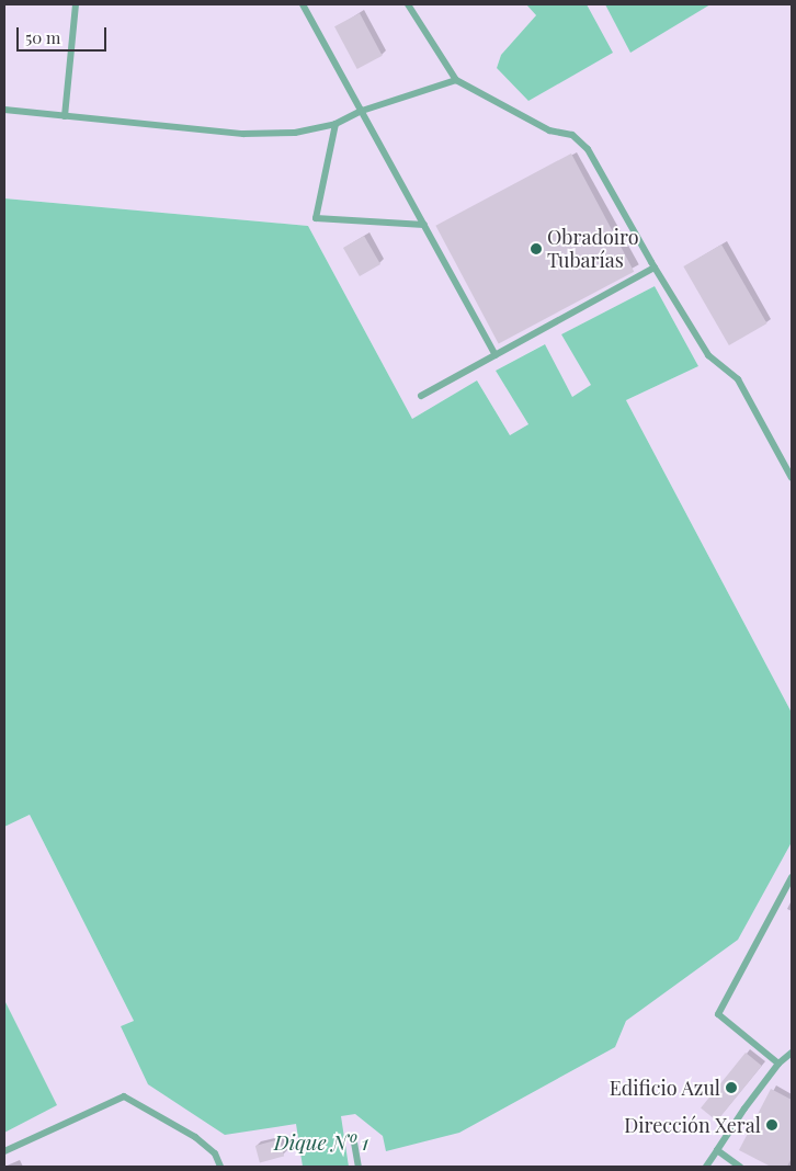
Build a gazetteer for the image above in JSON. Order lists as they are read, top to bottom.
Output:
{
  "water": ["Dique Nº 1"],
  "places": ["Obradoiro Tubarías", "Edificio Azul", "Dirección Xeral"],
  "scale_bar": "50 m"
}
